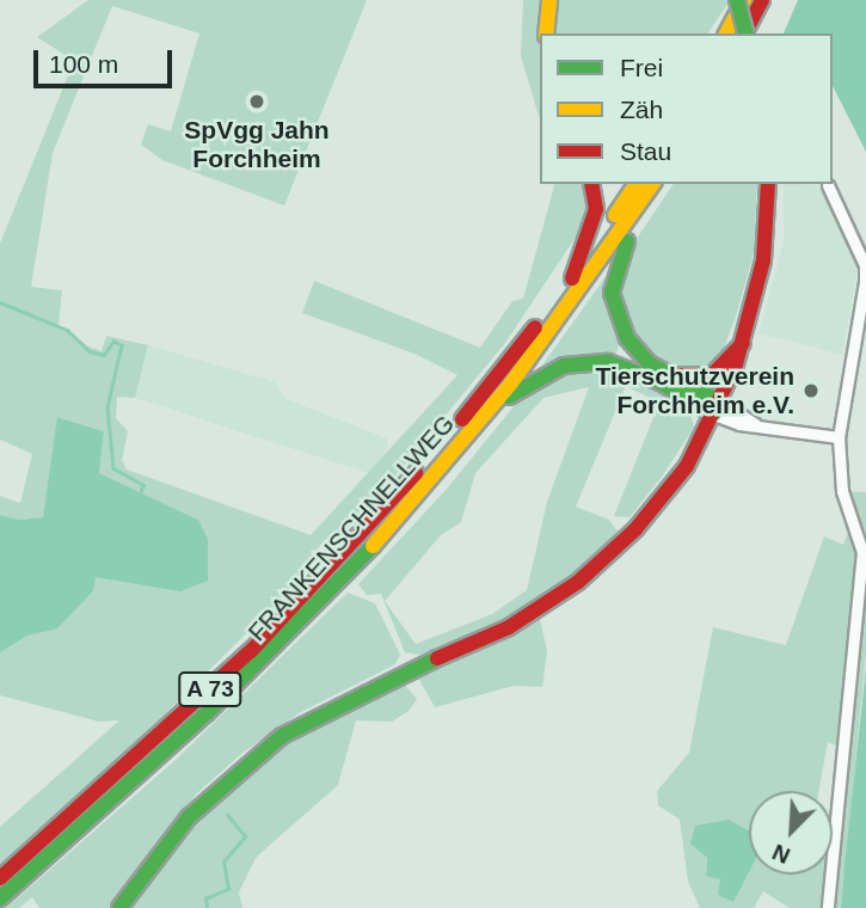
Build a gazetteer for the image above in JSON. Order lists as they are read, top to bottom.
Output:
{
  "streets": {
    "main road": ["FRANKENSCHNELLWEG", "A 73"]
  },
  "places": ["SpVgg Jahn Forchheim", "Tierschutzverein Forchheim e.V."],
  "legend": ["Frei", "Zäh", "Stau"],
  "scale_bar": "100 m",
  "north": "bottom left"
}
